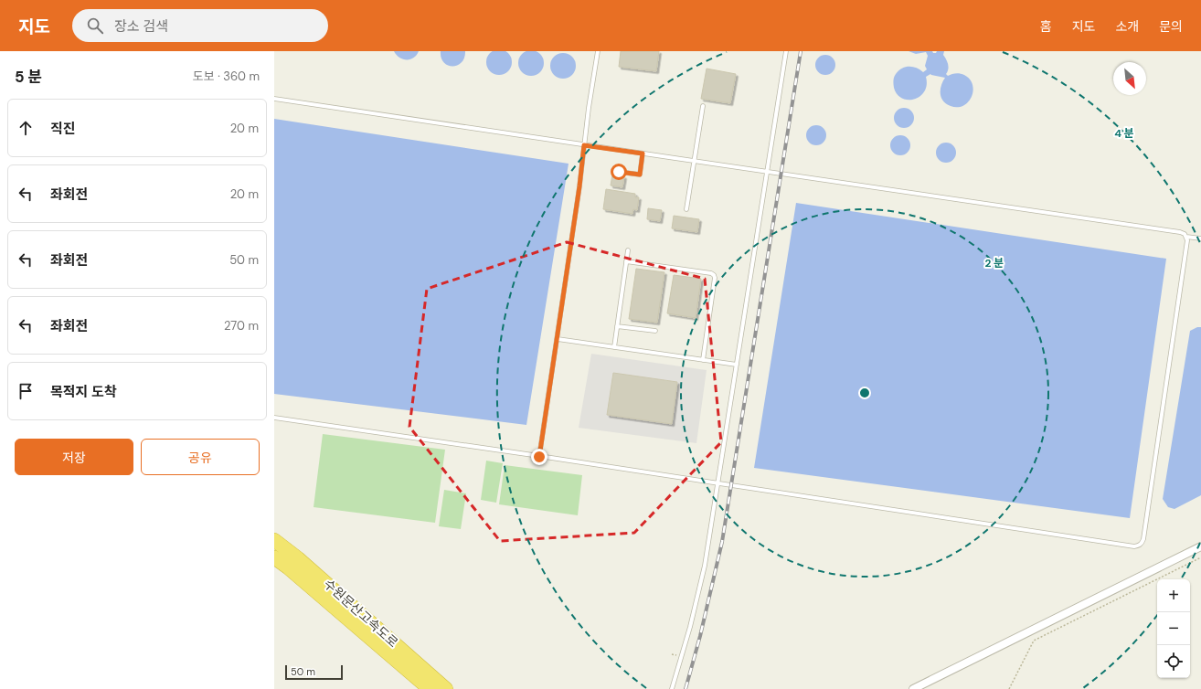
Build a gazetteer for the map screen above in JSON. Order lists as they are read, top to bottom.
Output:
{
  "streets": {
    "highway": ["수원문산고속도로"]
  },
  "scale_bar": "50 m",
  "north": "bottom right",
  "page": {
    "header": "지도",
    "search": "장소 검색",
    "nav": [
      "홈",
      "지도",
      "소개",
      "문의"
    ],
    "heading": ["5 분", "도보 · 360 m"],
    "list": [
      ["직진", "20 m"],
      ["좌회전", "20 m"],
      ["좌회전", "50 m"],
      ["좌회전", "270 m"],
      "목적지 도착"
    ],
    "buttons": ["저장", "공유"],
    "map_buttons": ["+", "−"],
    "scale": "50 m"
  },
  "rings": ["4 분", "2 분"]
}
